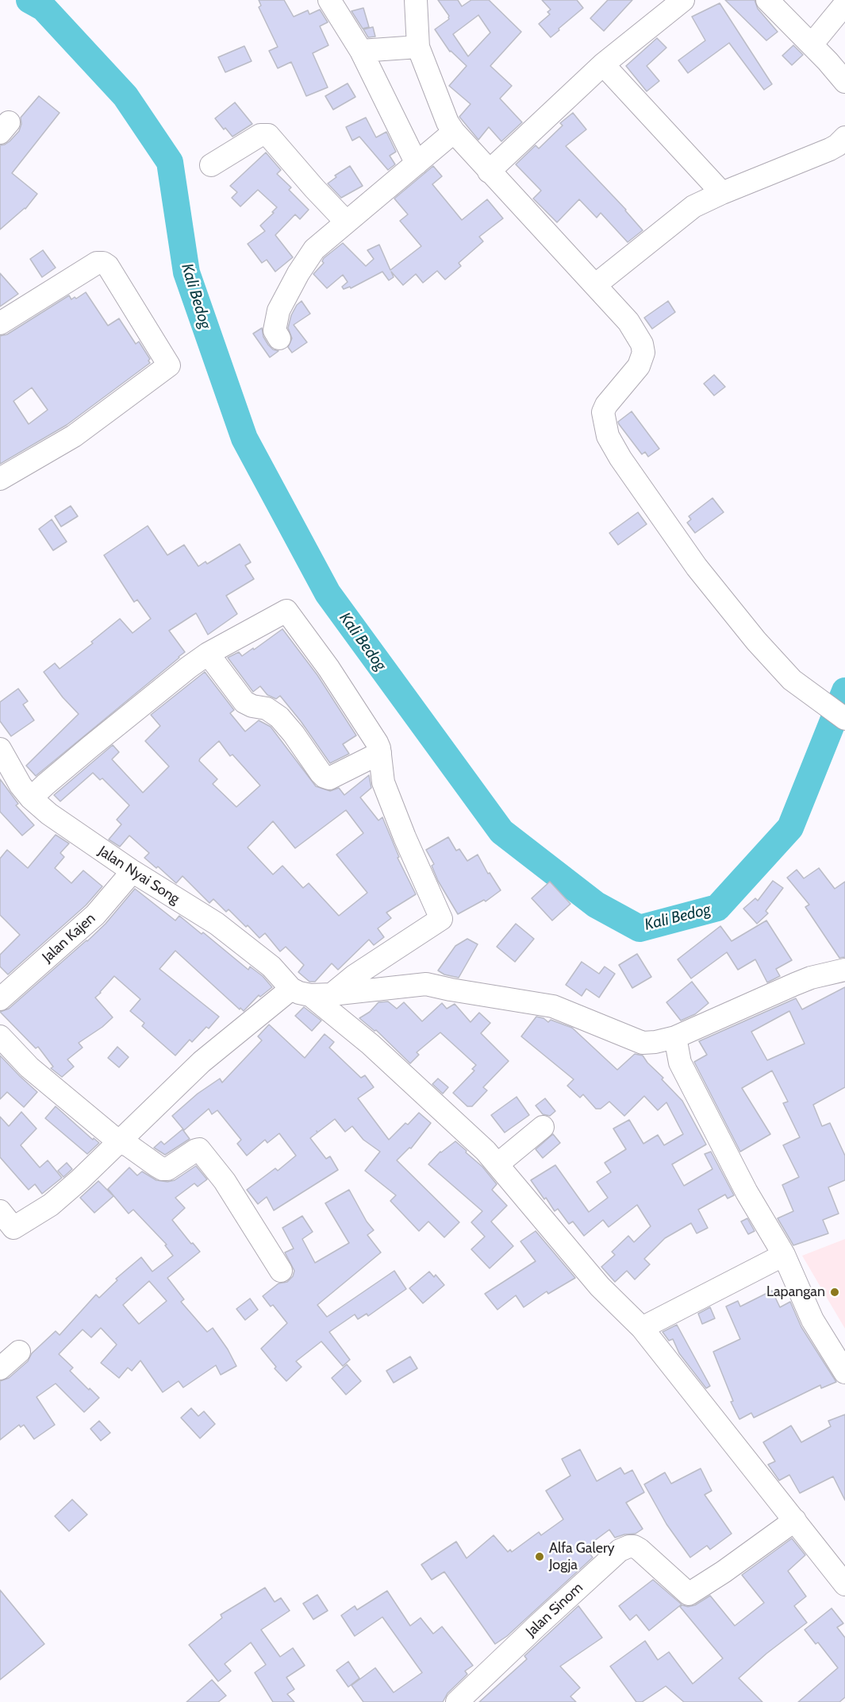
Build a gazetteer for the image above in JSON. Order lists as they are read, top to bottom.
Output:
{
  "streets": {
    "street": ["Jalan Nyai Song", "Jalan Kajen", "Jalan Sinom"]
  },
  "crossings": [
    ["Jalan Nyai Song", "Jalan Kajen"],
    ["Jalan Nyai Song", "Jalan Sinom"]
  ],
  "water": ["Kali Bedog"],
  "places": ["Lapangan", "Alfa Galery Jogja"]
}
